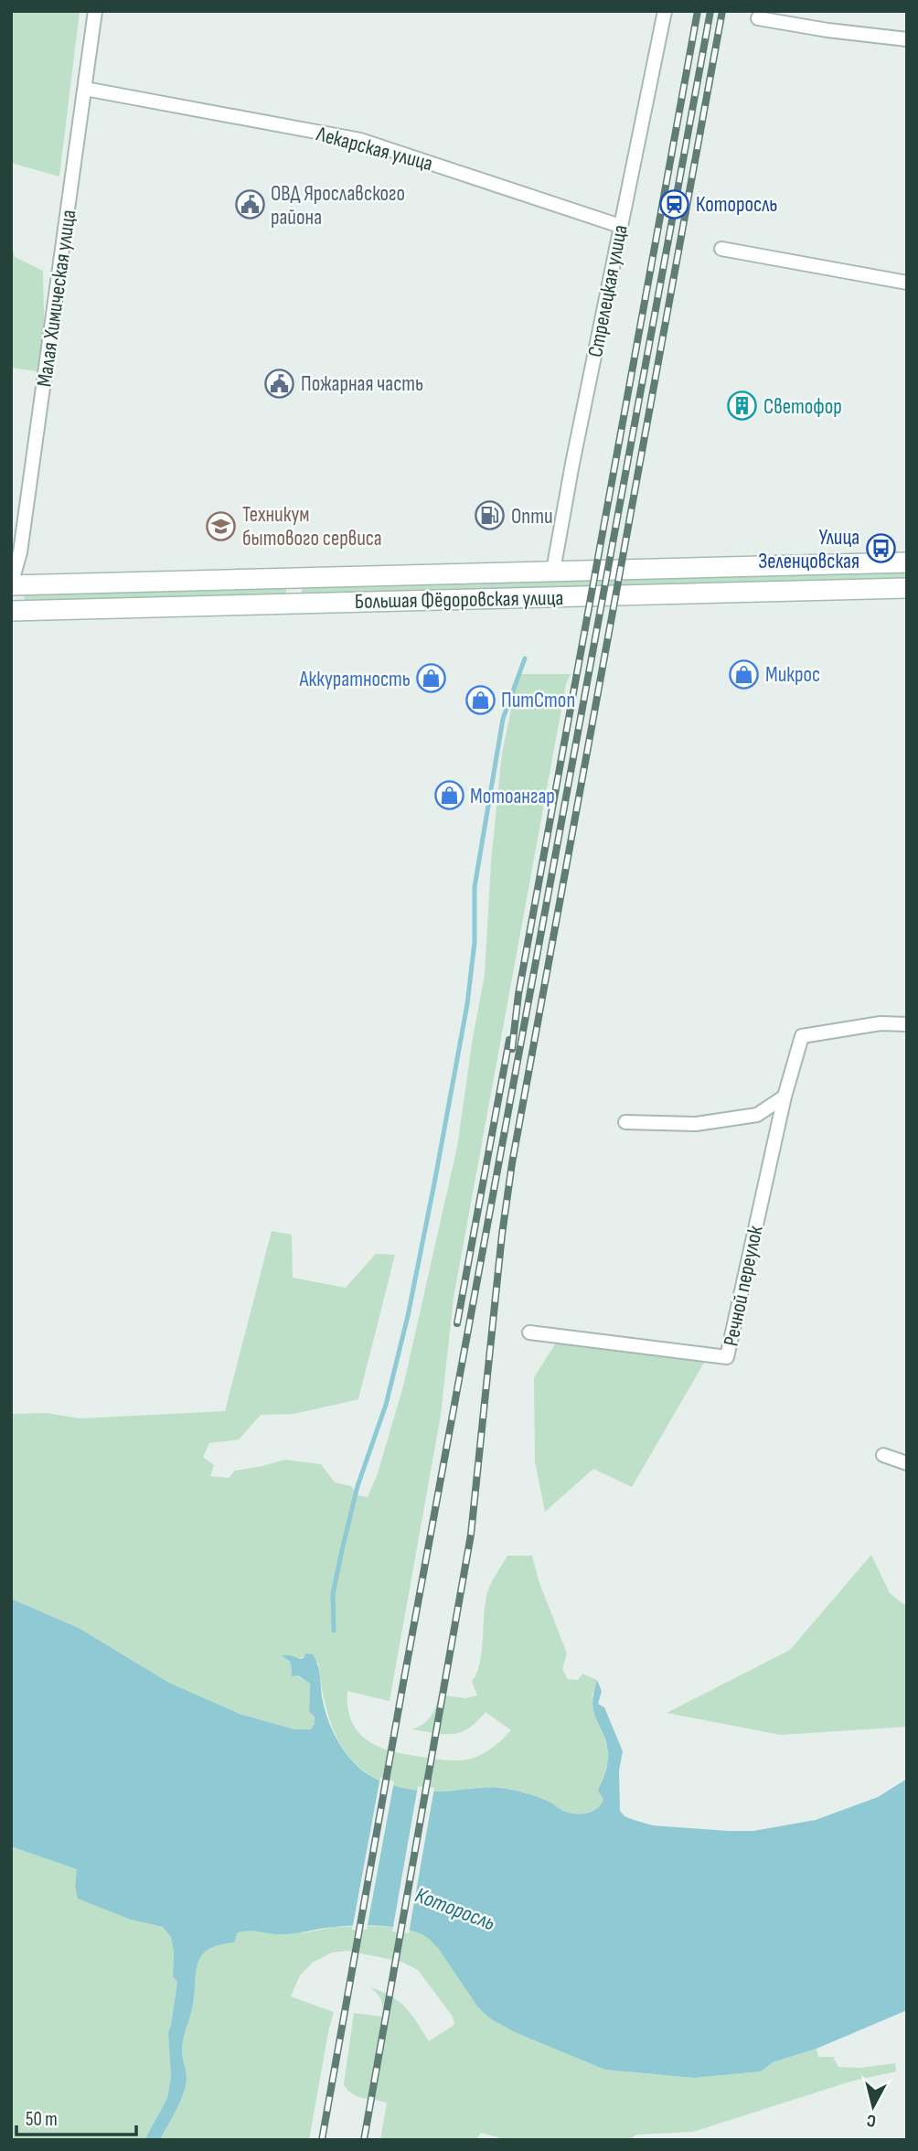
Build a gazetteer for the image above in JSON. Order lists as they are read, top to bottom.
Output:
{
  "streets": {
    "main road": ["Большая Фёдоровская улица"],
    "street": [
      "Лекарская улица",
      "Стрелецкая улица",
      "Малая Химическая улица",
      "Речной переулок"
    ]
  },
  "crossings": [
    ["Лекарская улица", "Стрелецкая улица"],
    ["Лекарская улица", "Малая Химическая улица"],
    ["Стрелецкая улица", "Большая Фёдоровская улица"],
    ["Малая Химическая улица", "Большая Фёдоровская улица"]
  ],
  "water": ["Которосль"],
  "places": {
    "station": ["Которосль"],
    "public building": ["ОВД Ярославского района", "Пожарная часть"],
    "building": ["Светофор"],
    "fuel station": ["Опти"],
    "school or university": ["Техникум бытового сервиса"],
    "bus stop": ["Улица Зеленцовская"],
    "shop": [
      "Микрос",
      "Аккуратность",
      "ПитСтоп",
      "Мотоангар"
    ]
  },
  "scale_bar": "50 m",
  "north": "bottom"
}
